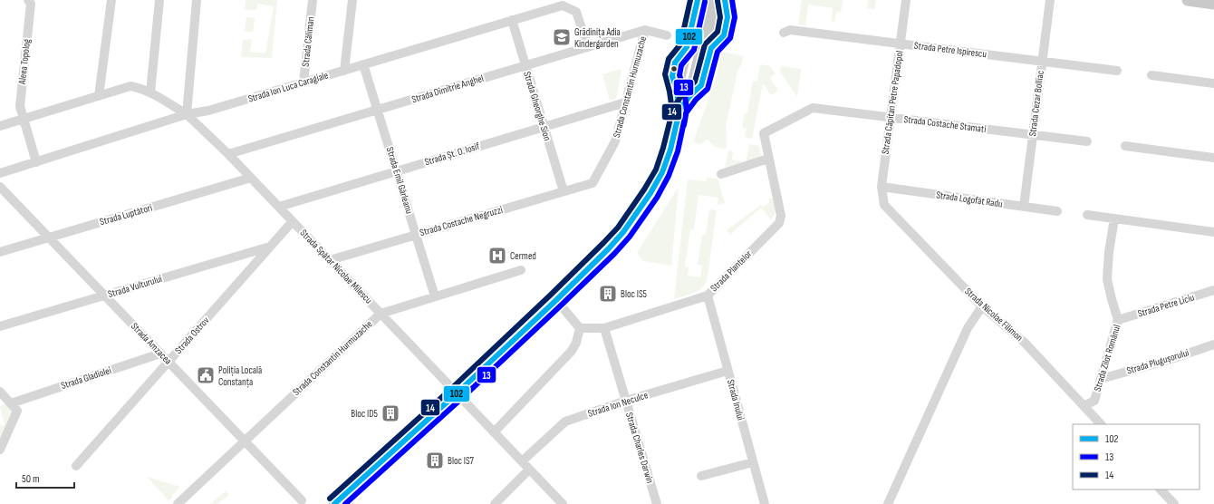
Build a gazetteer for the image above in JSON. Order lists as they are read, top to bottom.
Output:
{
  "streets": {
    "street": [
      "Strada Căliman",
      "Strada Petre Ispirescu",
      "Aleea Topolog",
      "Strada Ion Luca Caragiale",
      "Strada Constantin Hurmuzache",
      "Strada Dimitrie Anghel",
      "Strada Căpitan Petre Papadopol",
      "Strada Cezar Bolliac",
      "Strada Gheorghe Sion",
      "Strada Costache Stamati",
      "Strada Șt. O. Iosif",
      "Strada Emil Gârleanu",
      "Strada Logofăt Radu",
      "Strada Luptători",
      "Strada Costache Negruzzi",
      "Strada Spătar Nicolae Milescu",
      "Strada Plantelor",
      "Strada Vulturului",
      "Strada Petre Liciu",
      "Strada Nicolae Filimon",
      "Strada Ostrov",
      "Strada Amzacea",
      "Strada Zilot Românul",
      "Strada Plugușorului",
      "Strada Gladiolei",
      "Strada Inului",
      "Strada Ion Neculce",
      "Strada Charles Darwin"
    ]
  },
  "crossings": [
    ["Strada Căliman", "Strada Ion Luca Caragiale"],
    ["Strada Petre Ispirescu", "Strada Căpitan Petre Papadopol"],
    ["Strada Petre Ispirescu", "Strada Cezar Bolliac"],
    ["Aleea Topolog", "Strada Ion Luca Caragiale"],
    ["Strada Ion Luca Caragiale", "Strada Dimitrie Anghel"],
    ["Strada Ion Luca Caragiale", "Strada Gheorghe Sion"],
    ["Strada Ion Luca Caragiale", "Strada Emil Gârleanu"],
    ["Strada Ion Luca Caragiale", "Strada Spătar Nicolae Milescu"],
    ["Strada Constantin Hurmuzache", "Strada Dimitrie Anghel"],
    ["Strada Constantin Hurmuzache", "Strada Șt. O. Iosif"],
    ["Strada Constantin Hurmuzache", "Strada Emil Gârleanu"],
    ["Strada Constantin Hurmuzache", "Strada Costache Negruzzi"],
    ["Strada Constantin Hurmuzache", "Strada Spătar Nicolae Milescu"],
    ["Strada Constantin Hurmuzache", "Strada Amzacea"],
    ["Strada Dimitrie Anghel", "Strada Gheorghe Sion"],
    ["Strada Dimitrie Anghel", "Strada Emil Gârleanu"],
    ["Strada Dimitrie Anghel", "Strada Spătar Nicolae Milescu"],
    ["Strada Căpitan Petre Papadopol", "Strada Costache Stamati"],
    ["Strada Căpitan Petre Papadopol", "Strada Logofăt Radu"],
    ["Strada Căpitan Petre Papadopol", "Strada Nicolae Filimon"],
    ["Strada Cezar Bolliac", "Strada Costache Stamati"],
    ["Strada Cezar Bolliac", "Strada Logofăt Radu"],
    ["Strada Gheorghe Sion", "Strada Șt. O. Iosif"],
    ["Strada Gheorghe Sion", "Strada Costache Negruzzi"],
    ["Strada Costache Stamati", "Strada Plantelor"],
    ["Strada Șt. O. Iosif", "Strada Emil Gârleanu"],
    ["Strada Șt. O. Iosif", "Strada Spătar Nicolae Milescu"],
    ["Strada Emil Gârleanu", "Strada Costache Negruzzi"],
    ["Strada Luptători", "Strada Spătar Nicolae Milescu"],
    ["Strada Luptători", "Strada Amzacea"],
    ["Strada Costache Negruzzi", "Strada Spătar Nicolae Milescu"],
    ["Strada Spătar Nicolae Milescu", "Strada Ostrov"],
    ["Strada Spătar Nicolae Milescu", "Strada Ion Neculce"],
    ["Strada Plantelor", "Strada Inului"],
    ["Strada Plantelor", "Strada Charles Darwin"],
    ["Strada Vulturului", "Strada Ostrov"],
    ["Strada Vulturului", "Strada Amzacea"],
    ["Strada Petre Liciu", "Strada Zilot Românul"],
    ["Strada Nicolae Filimon", "Strada Zilot Românul"],
    ["Strada Ostrov", "Strada Amzacea"],
    ["Strada Amzacea", "Strada Gladiolei"],
    ["Strada Zilot Românul", "Strada Plugușorului"],
    ["Strada Inului", "Strada Ion Neculce"],
    ["Strada Ion Neculce", "Strada Charles Darwin"]
  ],
  "places": {
    "school or university": ["Grădinița Adia Kindergarden"],
    "hospital": ["Cermed"],
    "building": ["Bloc IS5", "Bloc ID5", "Bloc IS7"],
    "public building": ["Poliția Locală Constanța"]
  },
  "lines": ["transit line 102", "transit line 13", "transit line 14"],
  "legend": ["102", "13", "14"],
  "scale_bar": "50 m"
}
